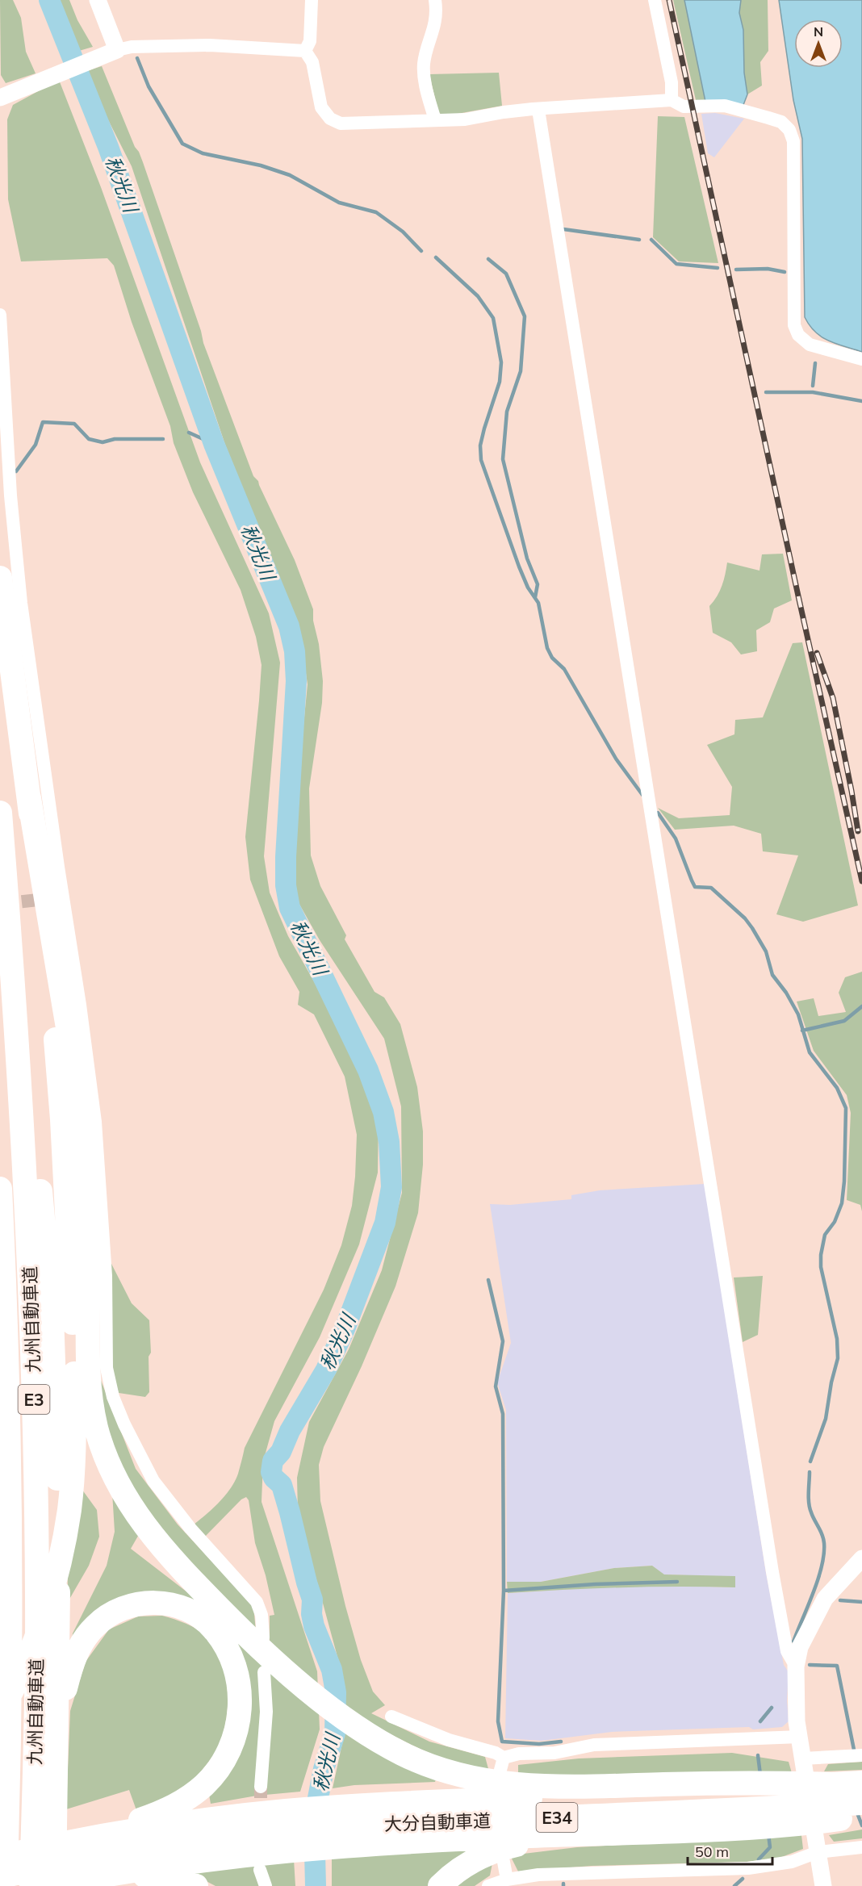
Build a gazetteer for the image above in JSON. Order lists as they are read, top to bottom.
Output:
{
  "streets": {
    "highway": [
      "九州自動車道",
      "E3",
      "E34",
      "大分自動車道"
    ]
  },
  "crossings": [
    ["九州自動車道", "大分自動車道"]
  ],
  "water": ["秋光川"],
  "scale_bar": "50 m",
  "north": "top"
}
